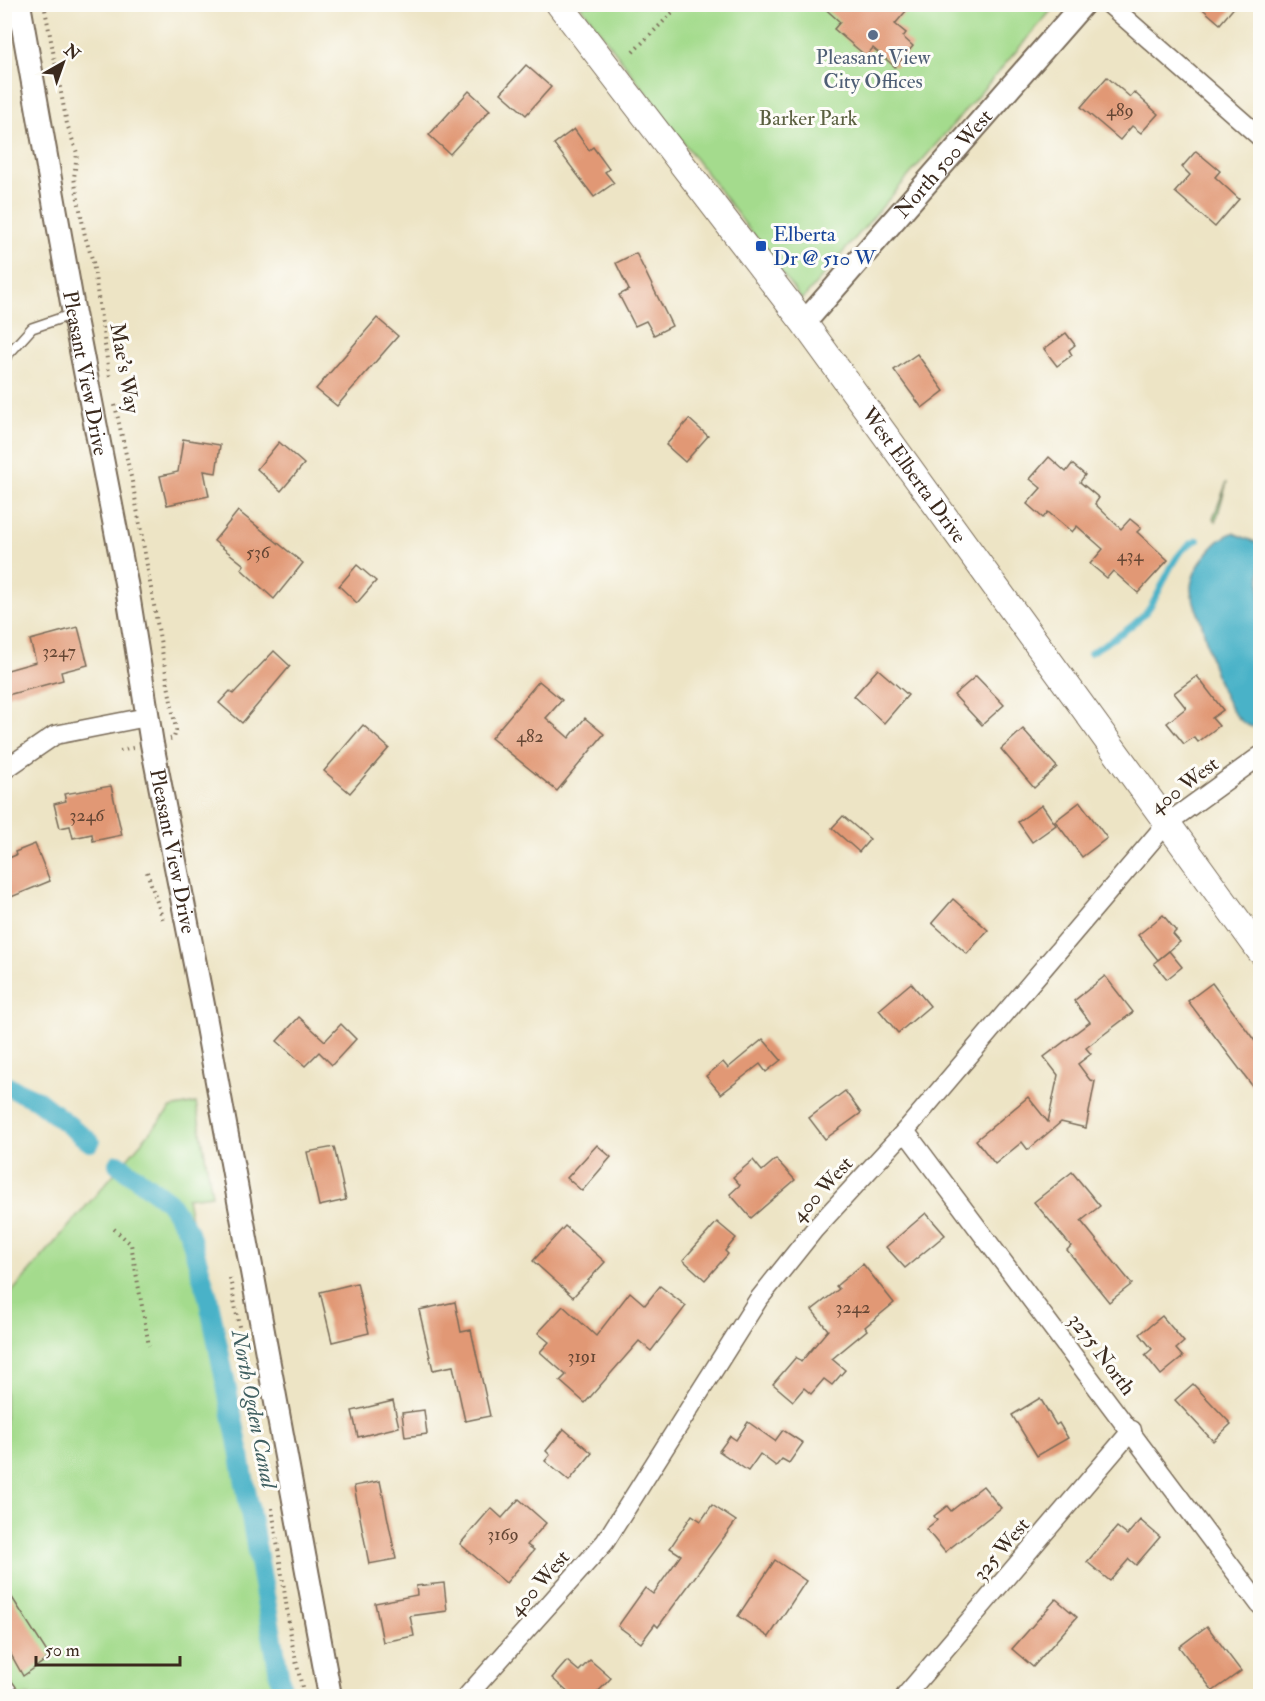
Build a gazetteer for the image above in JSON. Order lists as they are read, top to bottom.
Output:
{
  "streets": {
    "main road": ["West Elberta Drive"],
    "street": [
      "North 500 West",
      "Pleasant View Drive",
      "400 West",
      "3275 North",
      "325 West"
    ],
    "path": ["Mae's Way"]
  },
  "crossings": [
    ["North 500 West", "West Elberta Drive"],
    ["West Elberta Drive", "400 West"],
    ["400 West", "3275 North"],
    ["3275 North", "325 West"]
  ],
  "water": ["North Ogden Canal"],
  "parks": ["Barker Park"],
  "places": {
    "other": ["Pleasant View City Offices"],
    "transit": ["Elberta Dr @ 510 W"]
  },
  "house_numbers": [
    "489",
    "536",
    "434",
    "3247",
    "482",
    "3246",
    "3242",
    "3191",
    "3169"
  ],
  "scale_bar": "50 m",
  "north": "top right"
}
